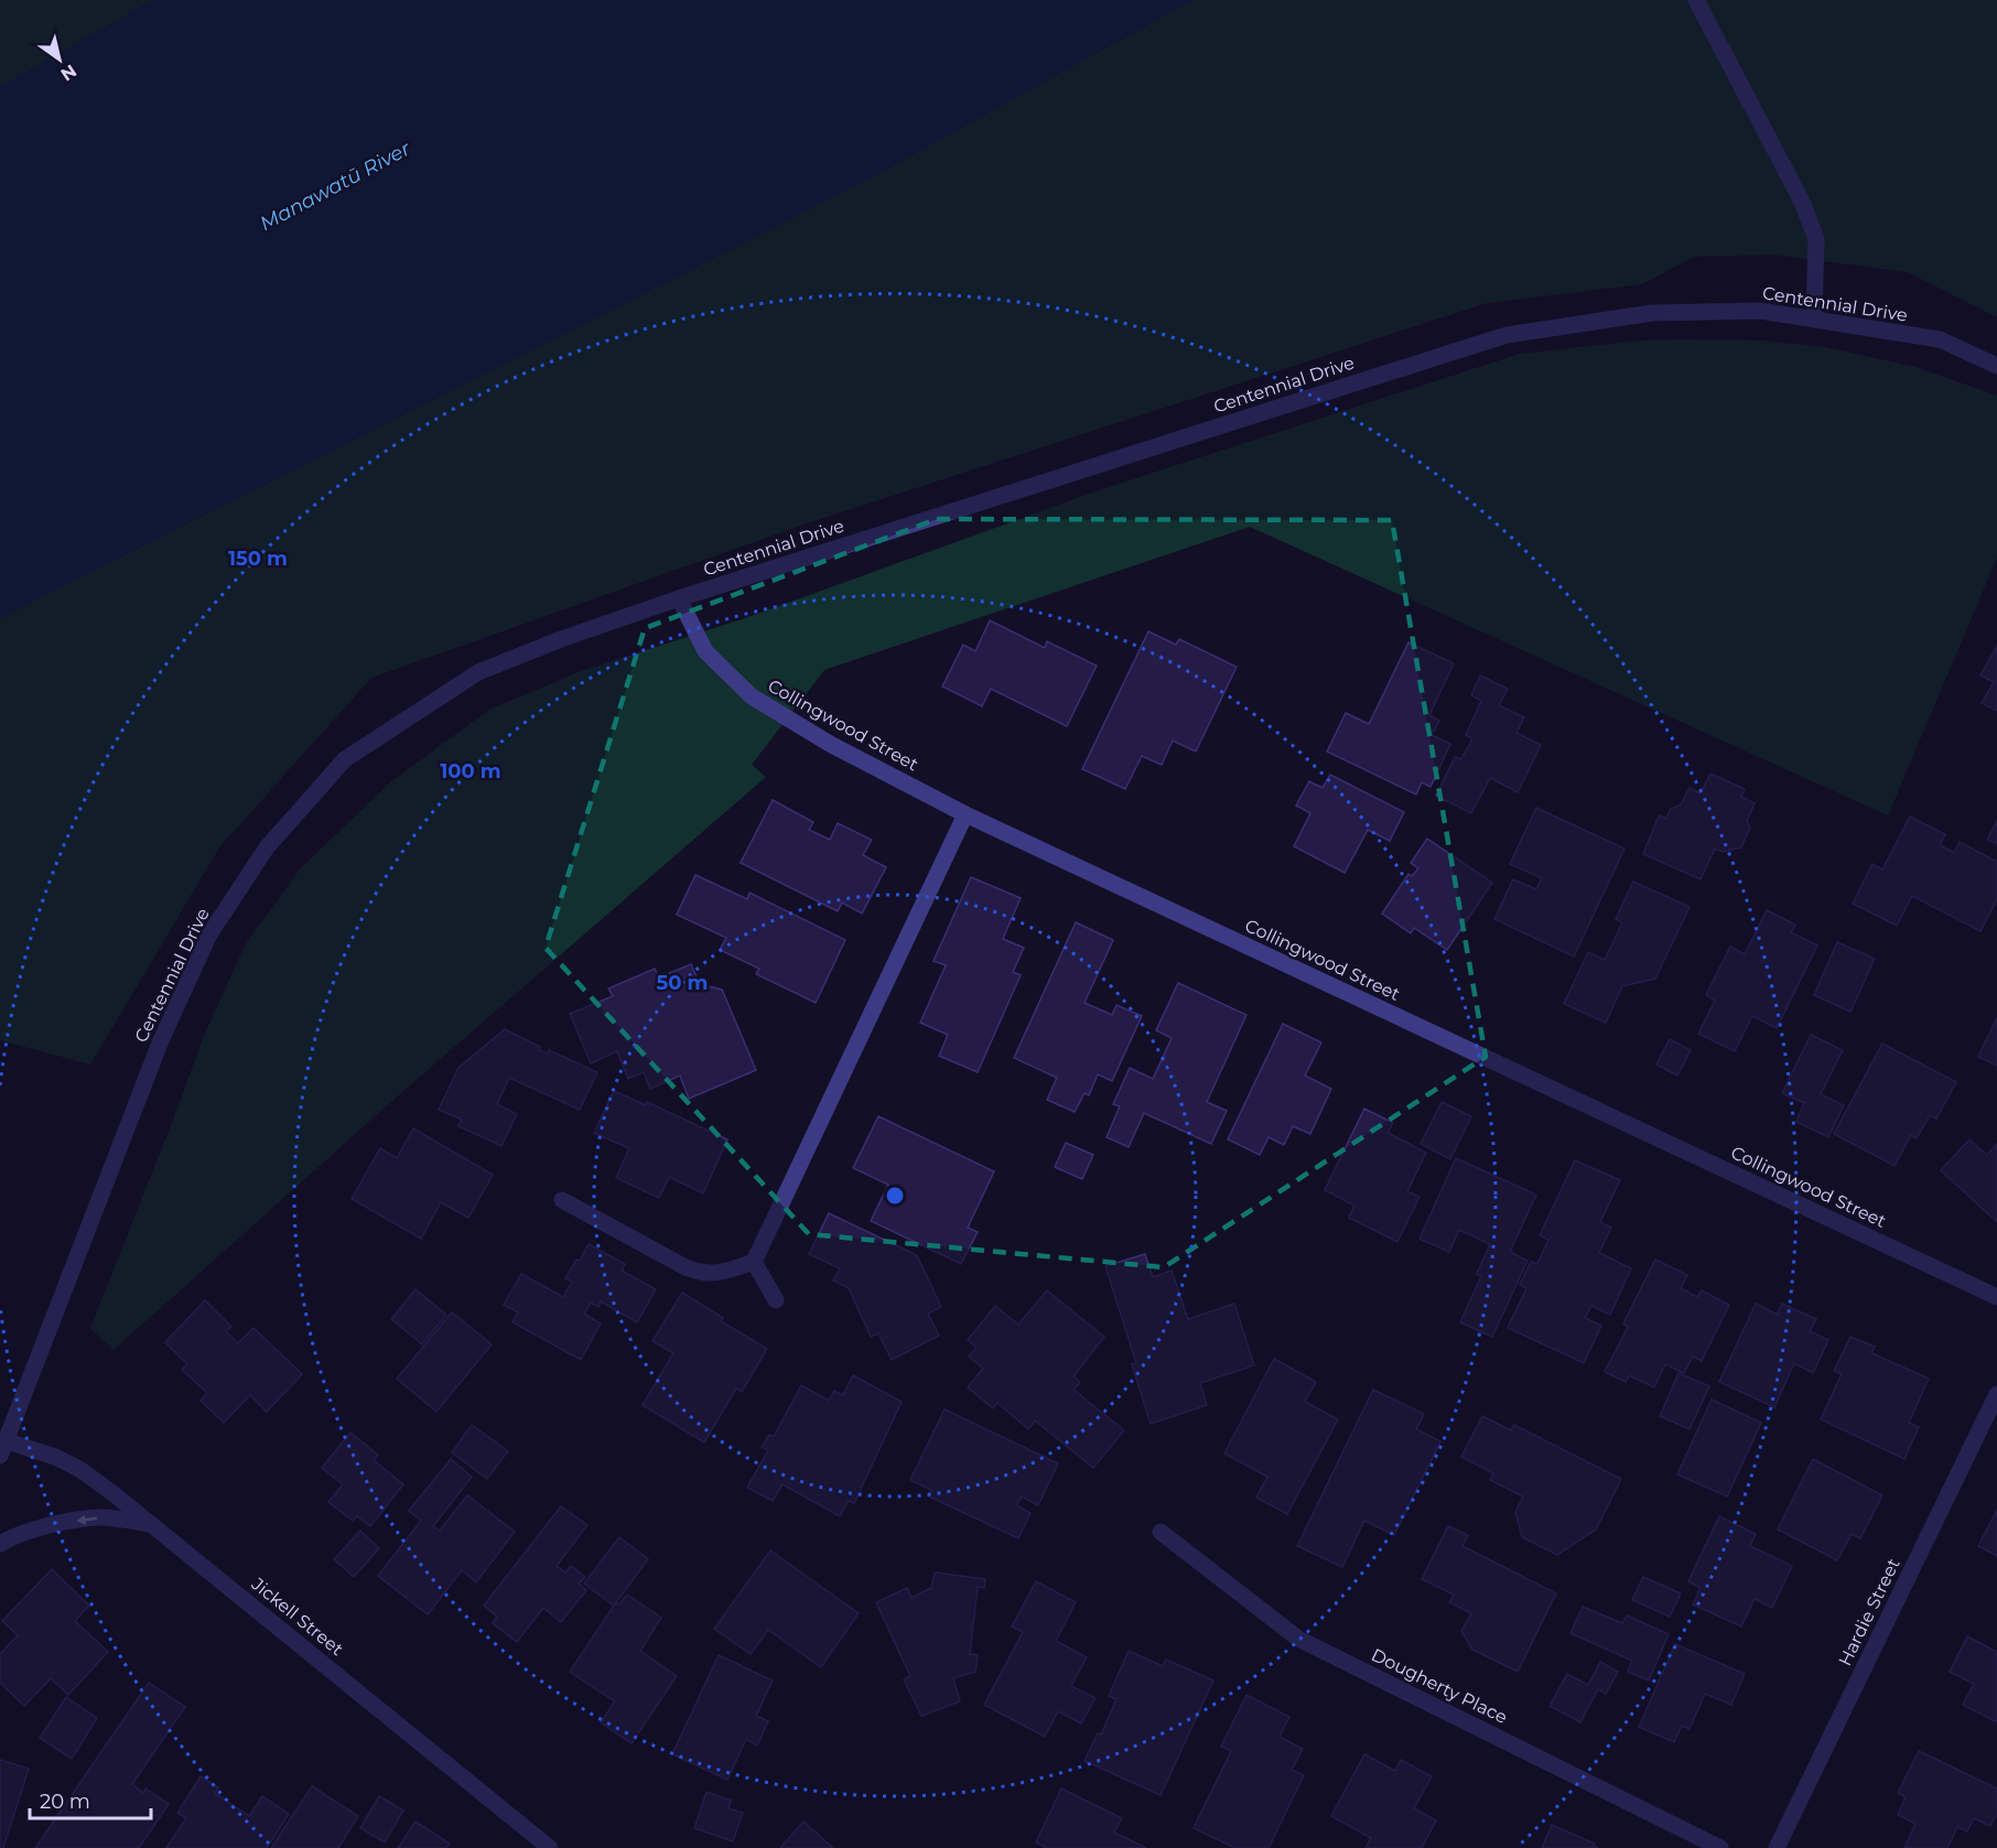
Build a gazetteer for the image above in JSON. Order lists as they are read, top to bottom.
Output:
{
  "streets": {
    "street": [
      "Centennial Drive",
      "Collingwood Street",
      "Hardie Street",
      "Jickell Street",
      "Dougherty Place"
    ]
  },
  "crossings": [
    ["Centennial Drive", "Collingwood Street"],
    ["Centennial Drive", "Jickell Street"]
  ],
  "water": ["Manawatū River"],
  "scale_bar": "20 m",
  "north": "bottom right",
  "rings": ["150 m", "100 m", "50 m"]
}
